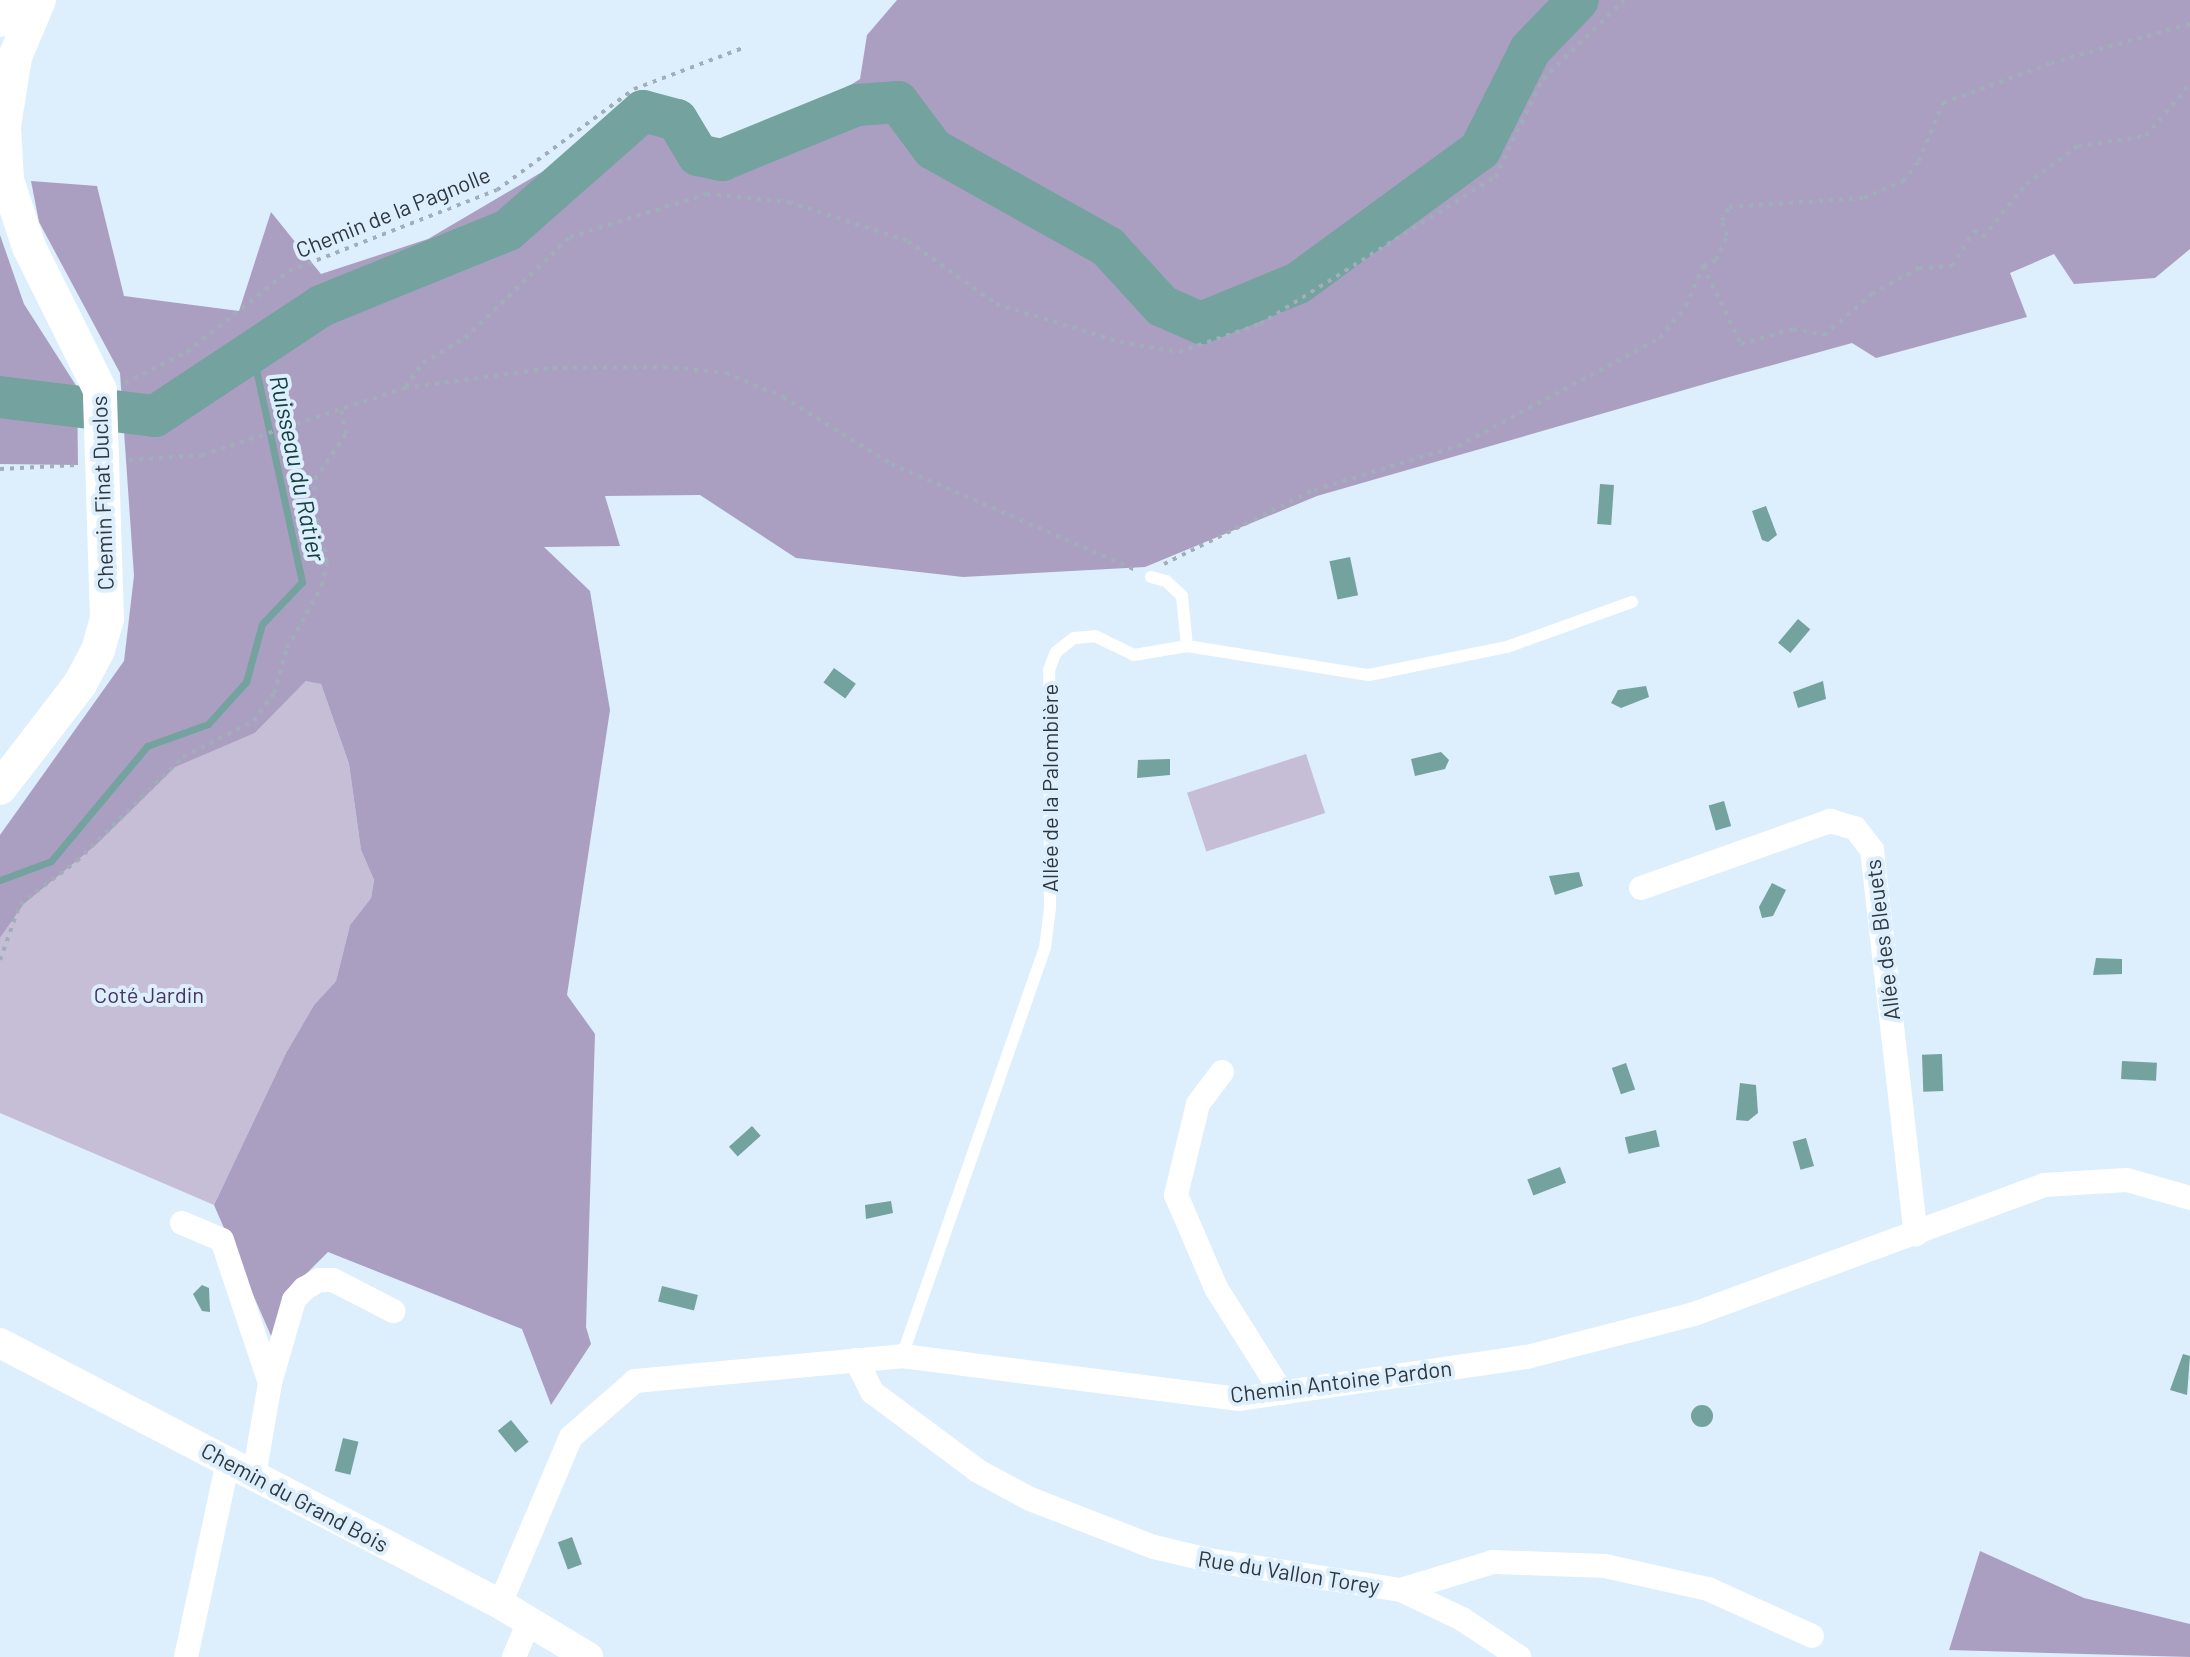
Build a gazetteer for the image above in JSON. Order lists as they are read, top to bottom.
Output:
{
  "streets": {
    "main road": ["Chemin Finat Duclos"],
    "street": [
      "Allée des Bleuets",
      "Chemin Antoine Pardon",
      "Chemin du Grand Bois",
      "Rue du Vallon Torey"
    ],
    "lane": ["Allée de la Palombière"],
    "path": ["Chemin de la Pagnolle"]
  },
  "crossings": [
    ["Chemin de la Pagnolle", "Chemin Finat Duclos"],
    ["Allée de la Palombière", "Chemin Antoine Pardon"],
    ["Allée des Bleuets", "Chemin Antoine Pardon"],
    ["Chemin Antoine Pardon", "Chemin du Grand Bois"],
    ["Chemin Antoine Pardon", "Rue du Vallon Torey"]
  ],
  "water": ["Ruisseau du Ratier"],
  "parks": ["Coté Jardin"]
}
